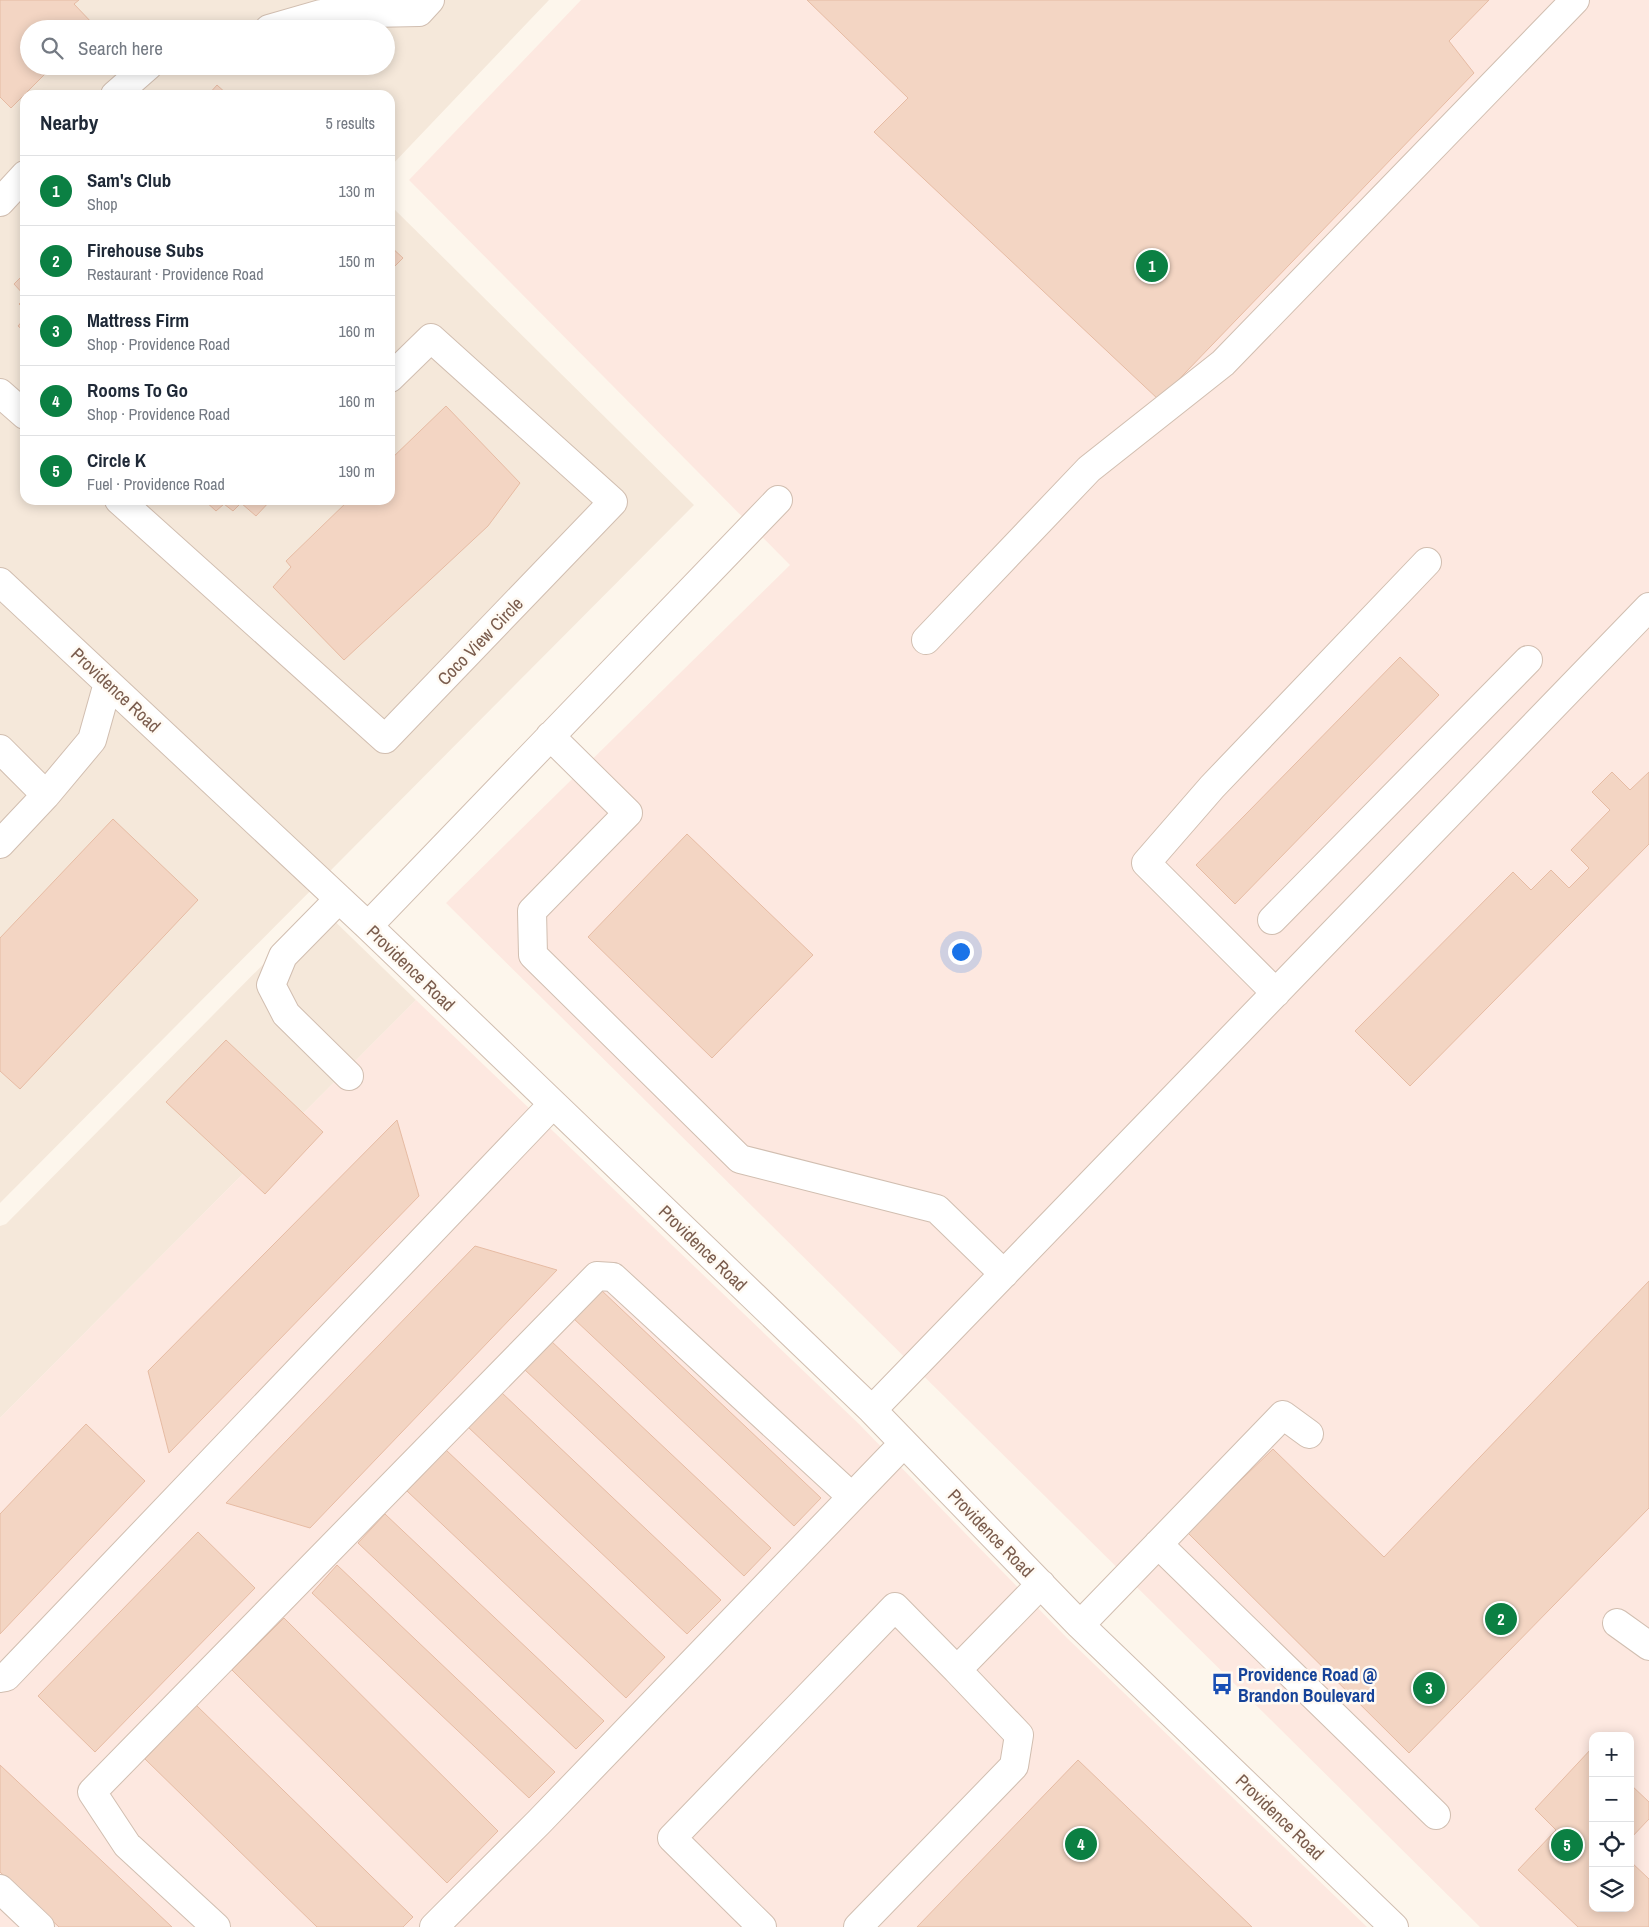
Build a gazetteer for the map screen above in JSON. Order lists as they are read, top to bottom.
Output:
{
  "streets": {
    "street": ["Coco View Circle", "Providence Road"]
  },
  "places": {
    "bus stop": ["Providence Road @ Brandon Boulevard"]
  },
  "page": {
    "search": "Search here",
    "heading": ["Nearby", "5 results"],
    "list": [
      {
        "mark": "1",
        "name": "Sam's Club",
        "note": "Shop",
        "value": "130 m"
      },
      {
        "mark": "2",
        "name": "Firehouse Subs",
        "note": "Restaurant · Providence Road",
        "value": "150 m"
      },
      {
        "mark": "3",
        "name": "Mattress Firm",
        "note": "Shop · Providence Road",
        "value": "160 m"
      },
      {
        "mark": "4",
        "name": "Rooms To Go",
        "note": "Shop · Providence Road",
        "value": "160 m"
      },
      {
        "mark": "5",
        "name": "Circle K",
        "note": "Fuel · Providence Road",
        "value": "190 m"
      }
    ],
    "pins": [
      "1",
      "2",
      "3",
      "4",
      "5"
    ],
    "map_buttons": ["+", "−"]
  }
}
